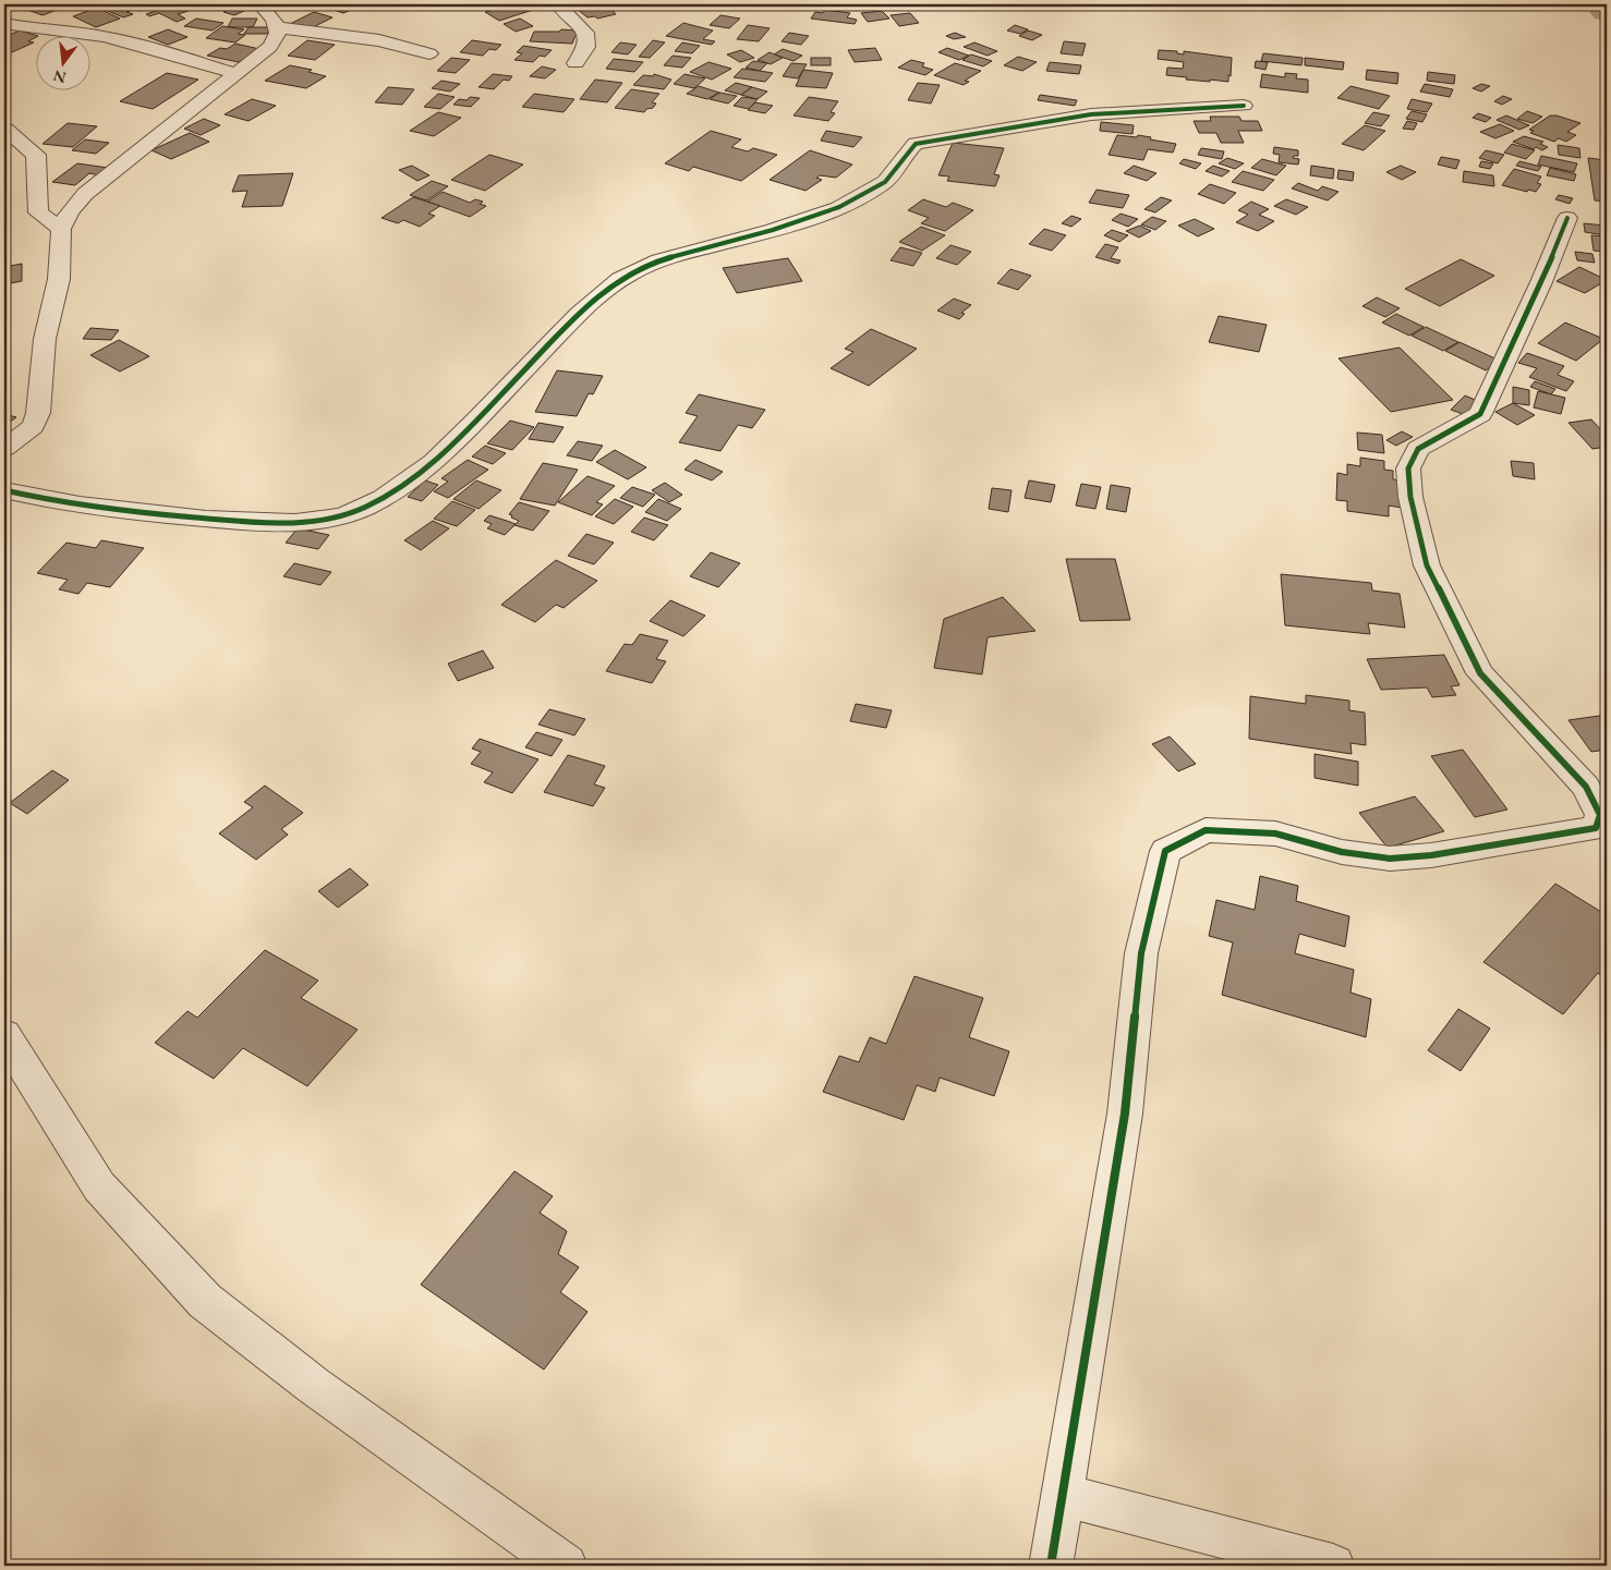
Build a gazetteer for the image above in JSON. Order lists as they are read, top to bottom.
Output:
{
  "north": "bottom"
}
